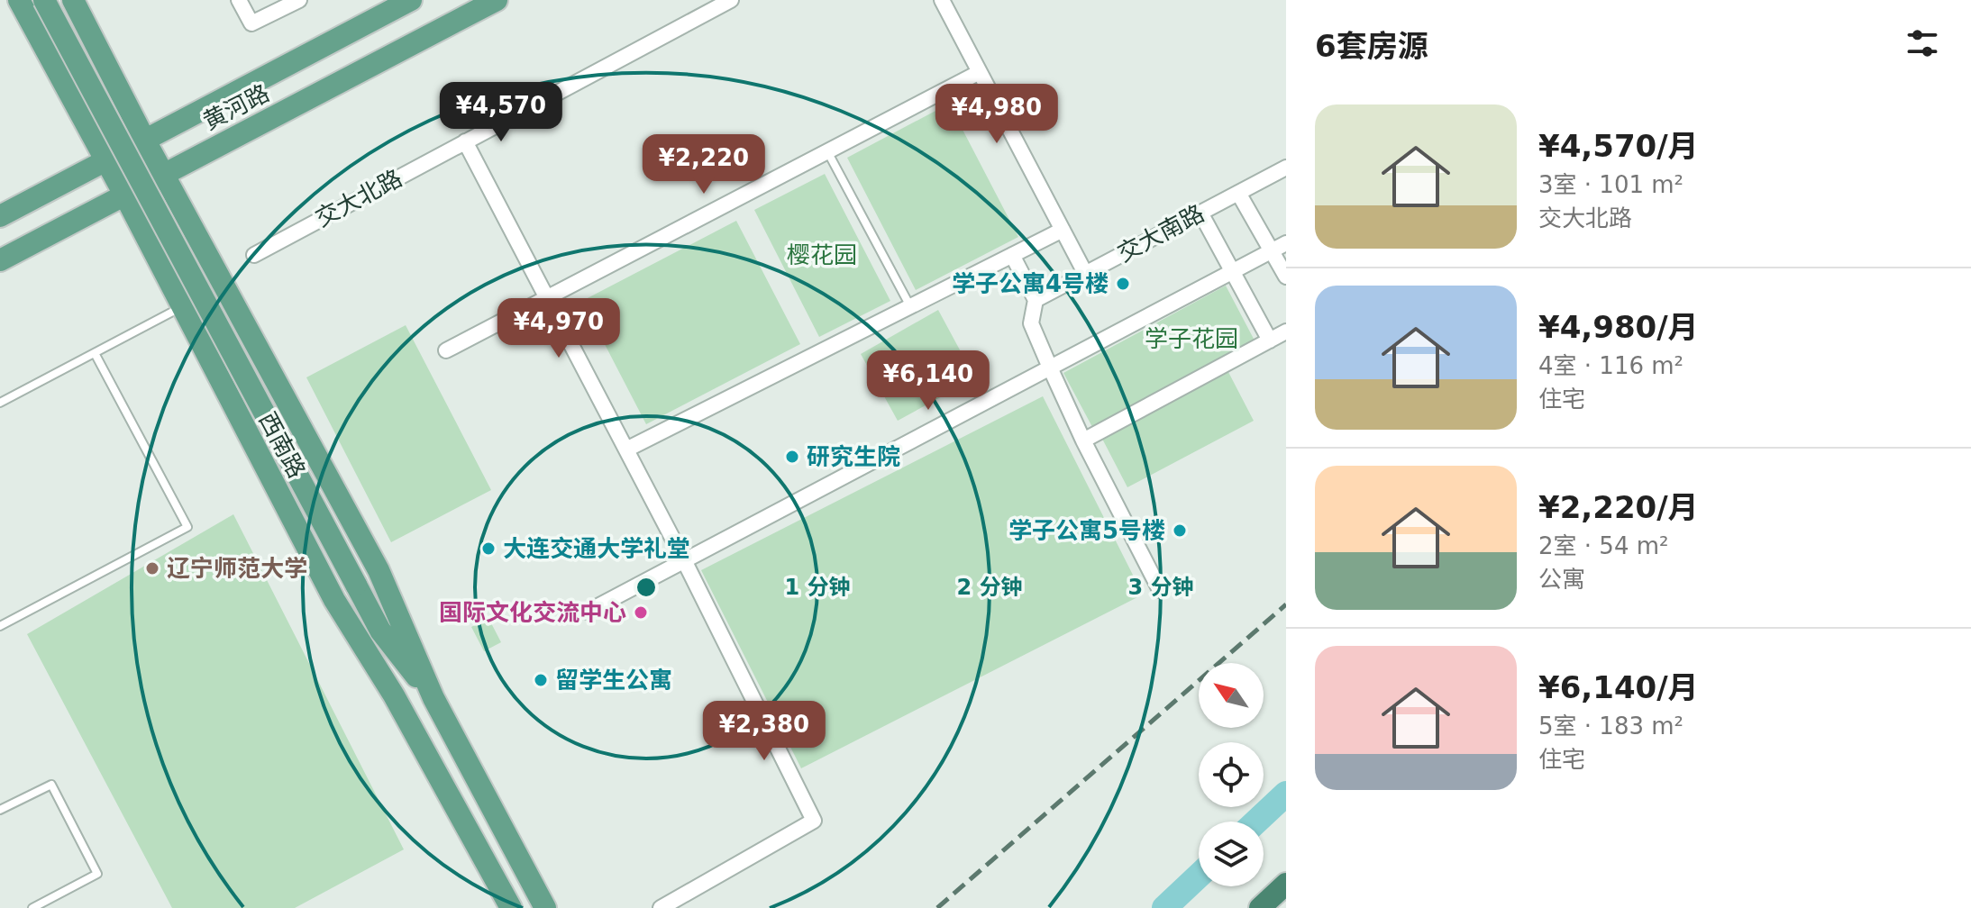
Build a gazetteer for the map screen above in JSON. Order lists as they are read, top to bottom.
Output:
{
  "streets": {
    "main road": ["黄河路", "西南路"],
    "street": ["交大北路", "交大南路"]
  },
  "crossings": [
    ["黄河路", "西南路"]
  ],
  "parks": ["樱花园", "学子花园"],
  "places": [
    "学子公寓4号楼",
    "研究生院",
    "学子公寓5号楼",
    "大连交通大学礼堂",
    "辽宁师范大学",
    "国际文化交流中心",
    "留学生公寓"
  ],
  "north": "top left",
  "page": {
    "heading": "6套房源",
    "price": [
      "¥4,570",
      "¥4,980",
      "¥2,220",
      "¥4,970",
      "¥6,140",
      "¥2,380"
    ],
    "list": [
      {
        "name": "¥4,570/月",
        "note": "3室 · 101 m² · 交大北路"
      },
      {
        "name": "¥4,980/月",
        "note": "4室 · 116 m² · 住宅"
      },
      {
        "name": "¥2,220/月",
        "note": "2室 · 54 m² · 公寓"
      },
      {
        "name": "¥6,140/月",
        "note": "5室 · 183 m² · 住宅"
      }
    ]
  },
  "rings": ["1 分钟", "2 分钟", "3 分钟"]
}
